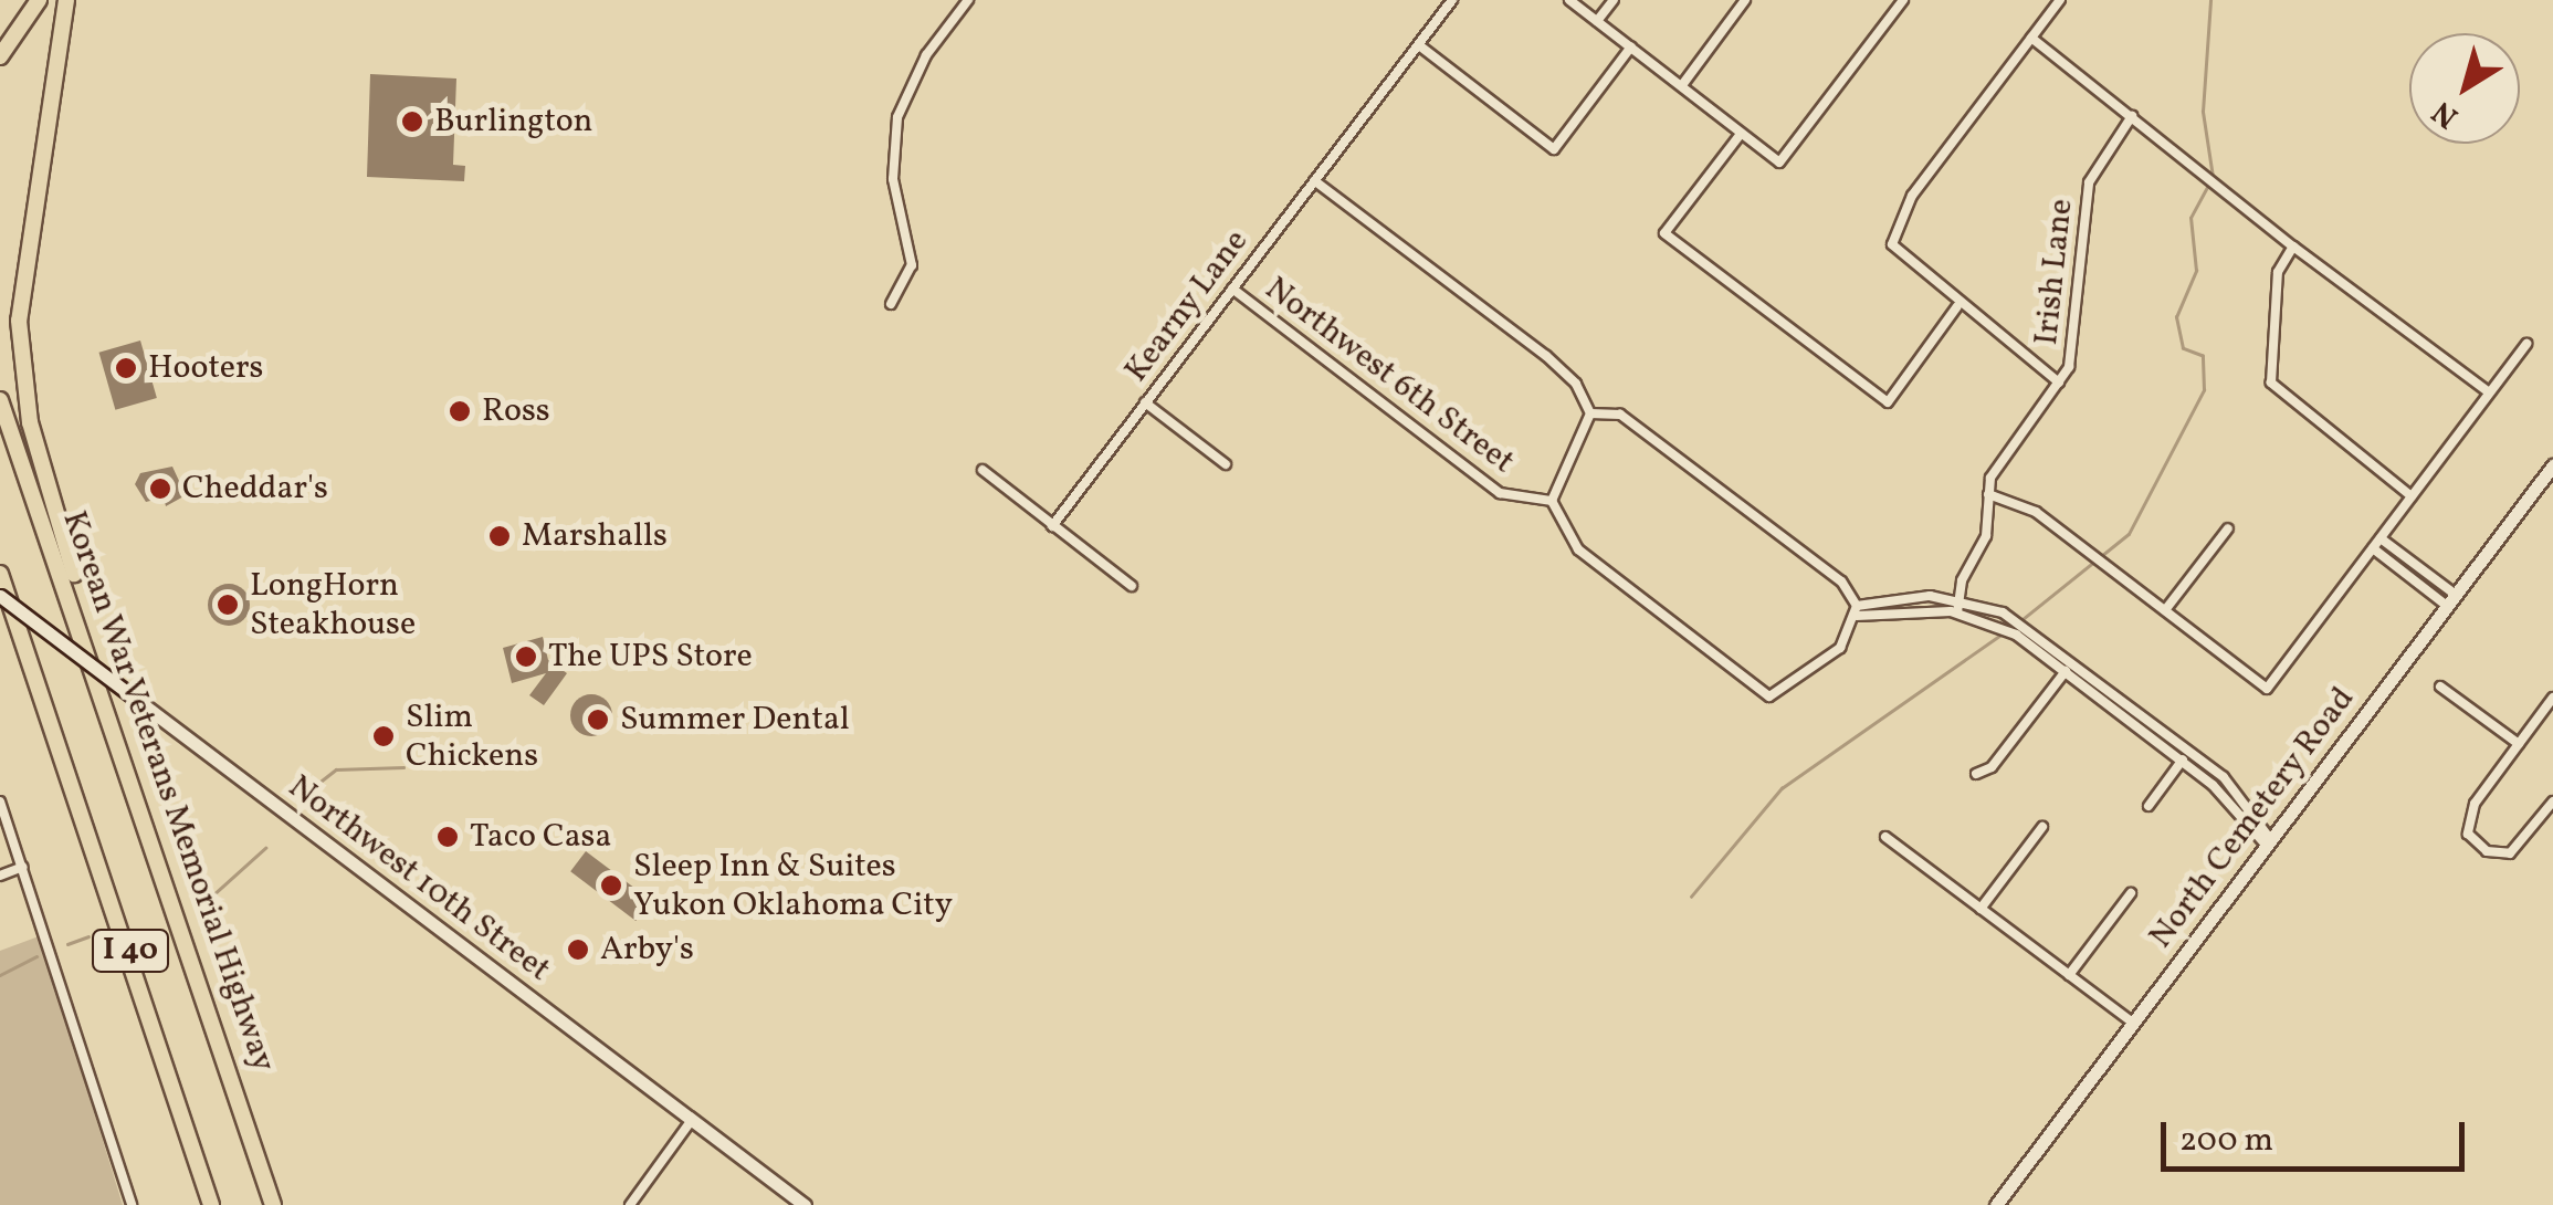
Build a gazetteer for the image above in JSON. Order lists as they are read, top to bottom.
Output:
{
  "streets": {
    "highway": ["Korean War Veterans Memorial Highway", "I 40"],
    "main road": ["North Cemetery Road", "Northwest 10th Street"],
    "street": ["Irish Lane", "Kearny Lane", "Northwest 6th Street"]
  },
  "crossings": [
    ["Kearny Lane", "Northwest 6th Street"]
  ],
  "places": [
    "Burlington",
    "Hooters",
    "Ross",
    "Cheddar's",
    "Marshalls",
    "LongHorn Steakhouse",
    "The UPS Store",
    "Summer Dental",
    "Slim Chickens",
    "Taco Casa",
    "Sleep Inn & Suites Yukon Oklahoma City",
    "Arby's"
  ],
  "scale_bar": "200 m",
  "north": "bottom left"
}
